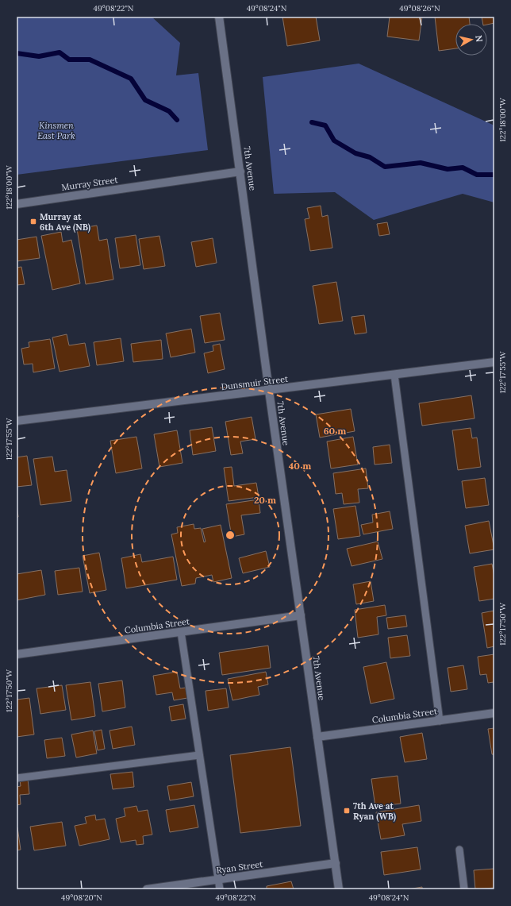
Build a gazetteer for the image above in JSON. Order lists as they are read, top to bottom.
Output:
{
  "streets": {
    "street": [
      "7th Avenue",
      "Murray Street",
      "Dunsmuir Street",
      "Columbia Street",
      "Ryan Street"
    ]
  },
  "crossings": [
    ["7th Avenue", "Murray Street"],
    ["7th Avenue", "Dunsmuir Street"],
    ["7th Avenue", "Columbia Street"],
    ["7th Avenue", "Ryan Street"]
  ],
  "parks": ["Kinsmen East Park"],
  "places": {
    "transit": ["Murray at 6th Ave (NB)", "7th Ave at Ryan (WB)"]
  },
  "north": "right",
  "coordinates": [
    "49°08'22\"N",
    "49°08'24\"N",
    "49°08'26\"N",
    "122°18'00\"W",
    "122°17'55\"W",
    "122°17'50\"W",
    "49°08'20\"N"
  ],
  "rings": ["60 m", "40 m", "20 m"]
}
